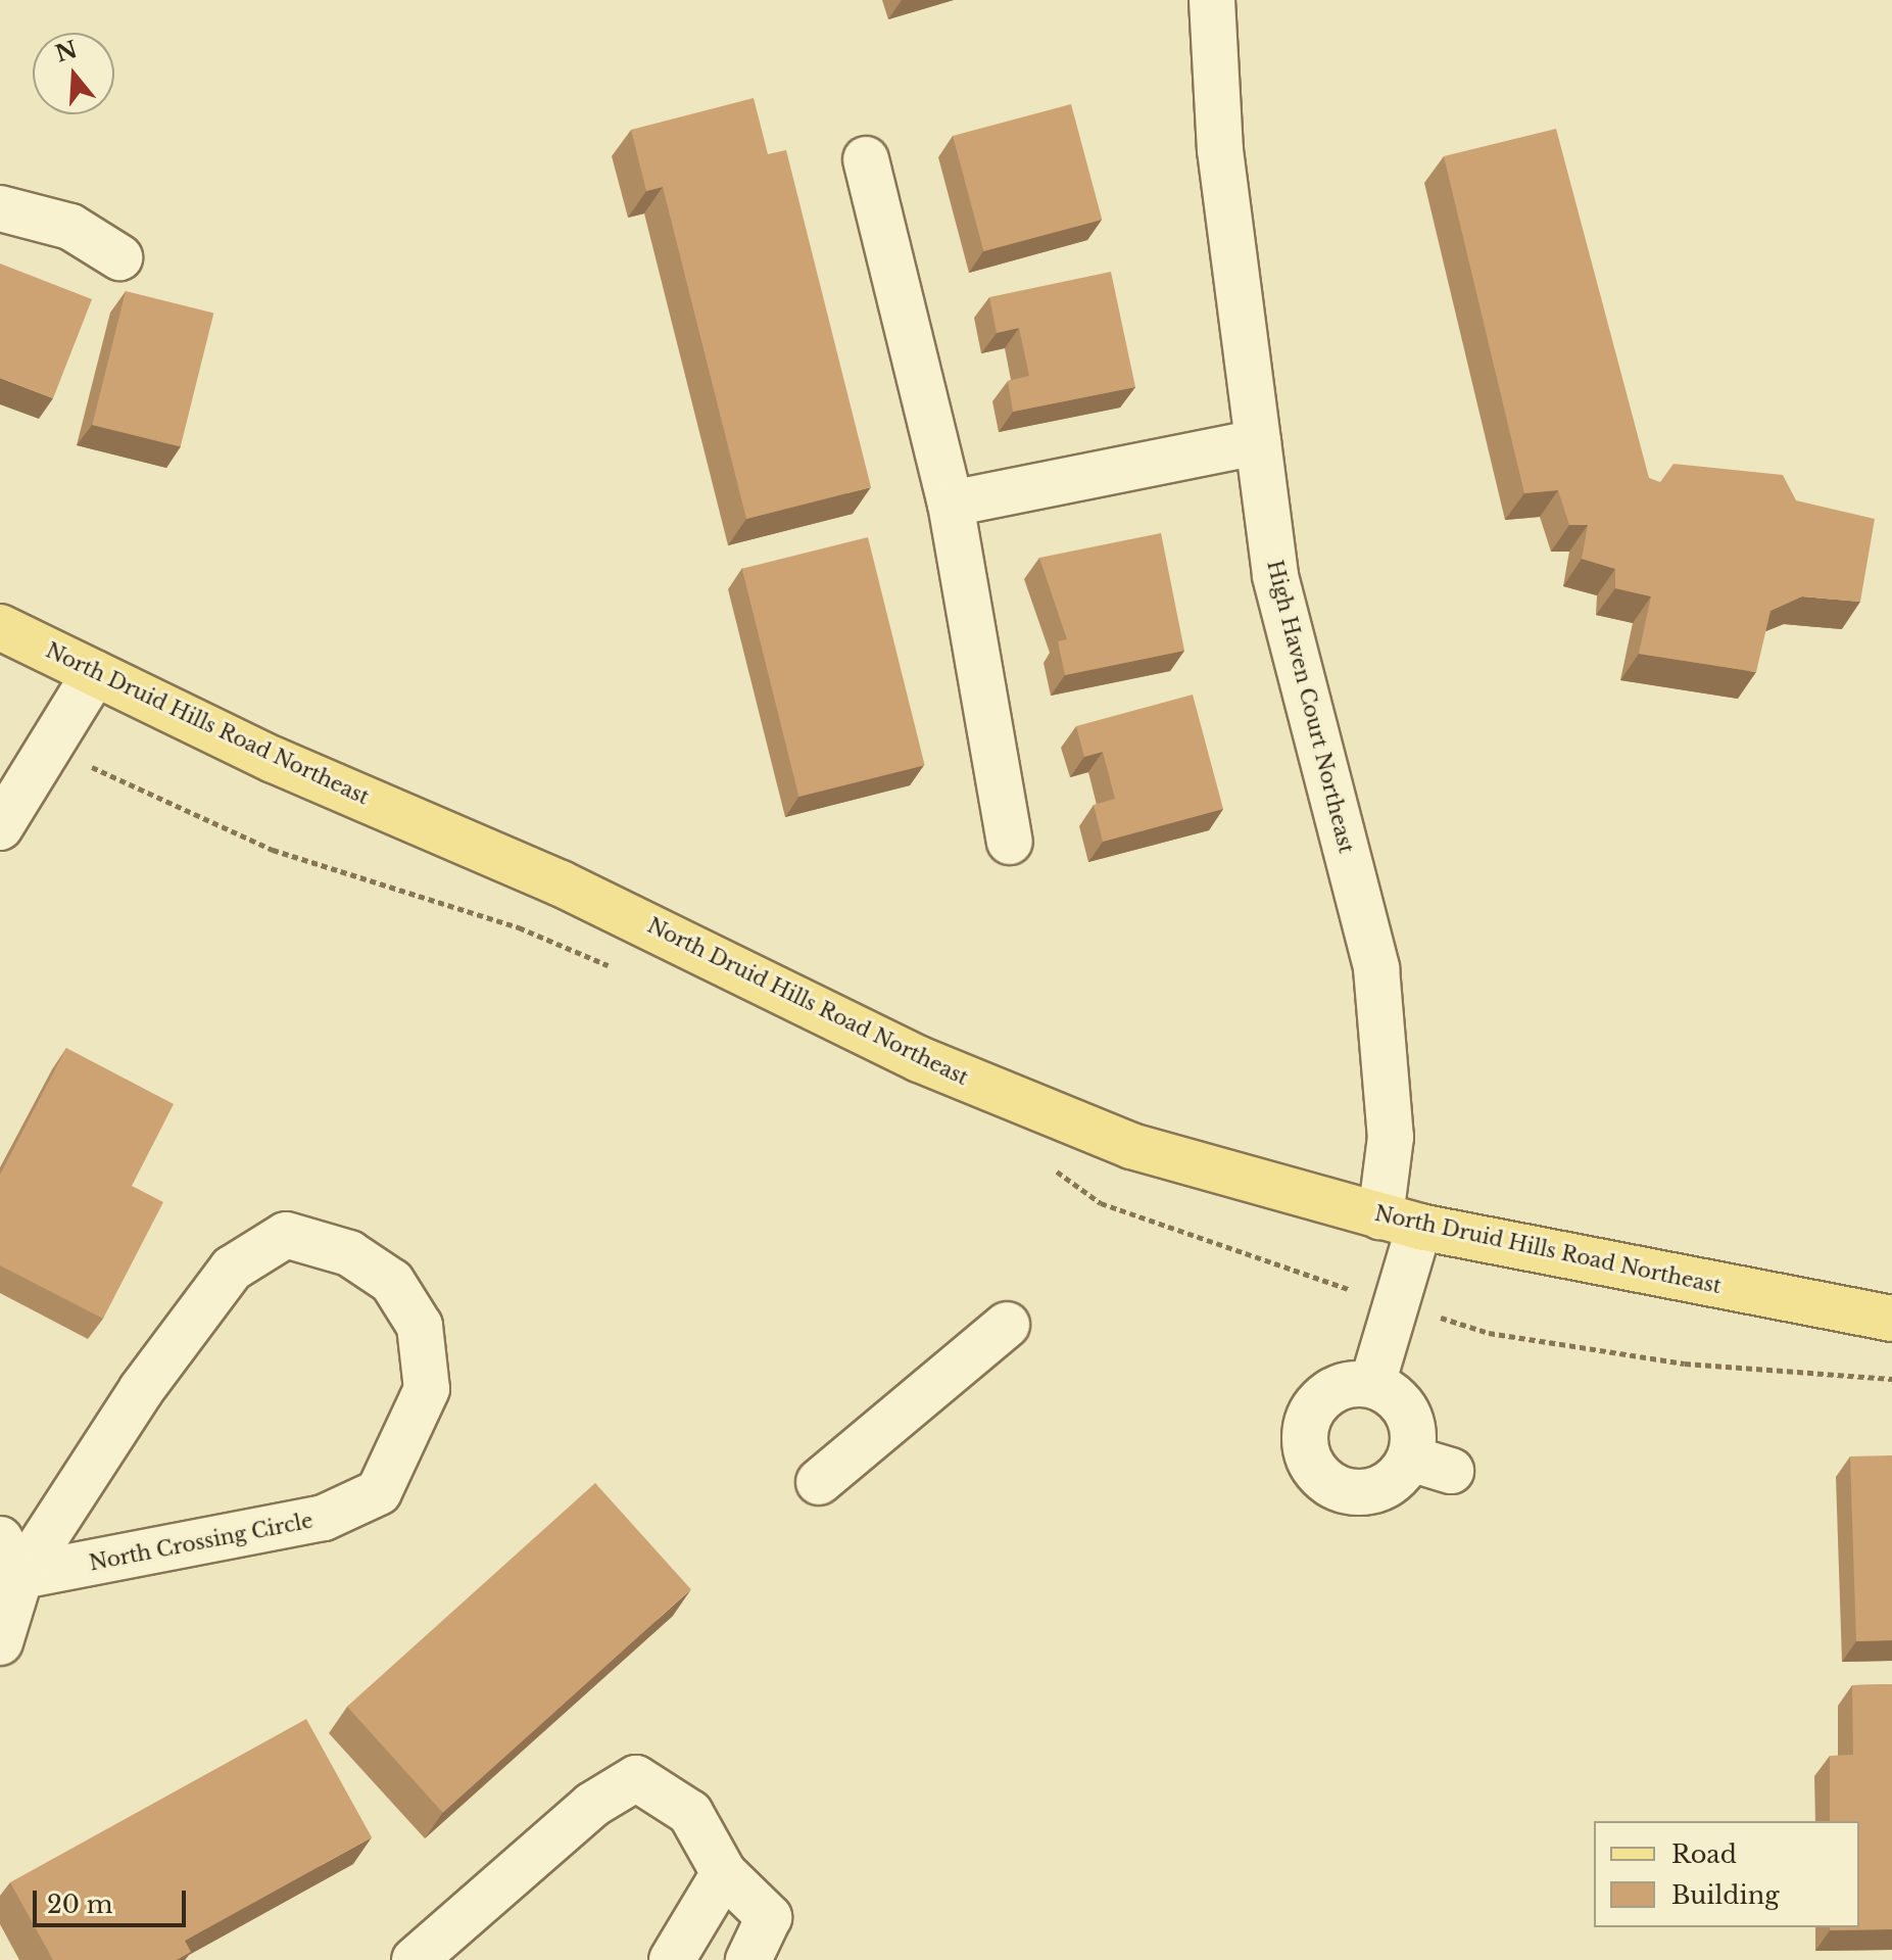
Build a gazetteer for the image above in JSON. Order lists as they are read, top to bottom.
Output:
{
  "streets": {
    "main road": ["North Druid Hills Road Northeast"],
    "street": ["High Haven Court Northeast", "North Crossing Circle"]
  },
  "crossings": [
    ["High Haven Court Northeast", "North Druid Hills Road Northeast"]
  ],
  "legend": ["Road", "Building"],
  "scale_bar": "20 m",
  "north": "top"
}
